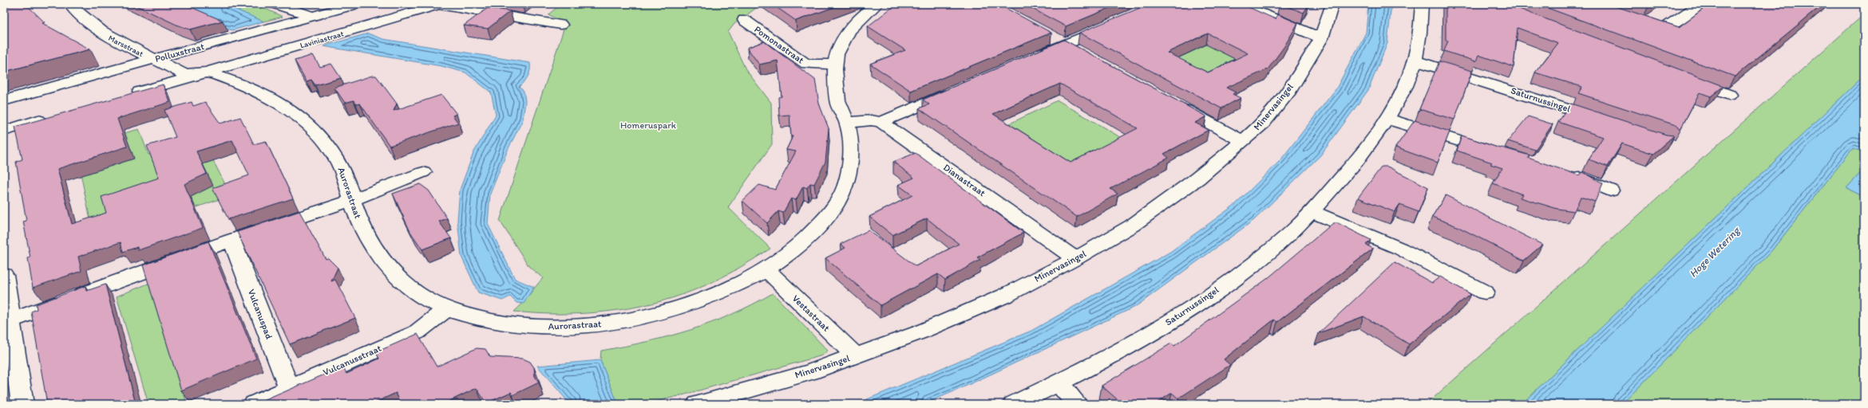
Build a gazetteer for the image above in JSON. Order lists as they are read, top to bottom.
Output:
{
  "streets": {
    "street": [
      "Laviniastraat",
      "Pomonastraat",
      "Marsstraat",
      "Polluxstraat",
      "Saturnussingel",
      "Minervasingel",
      "Dianastraat",
      "Aurorastraat",
      "Vestastraat",
      "Vulcanuspad",
      "Vulcanusstraat"
    ]
  },
  "crossings": [
    ["Laviniastraat", "Aurorastraat"],
    ["Pomonastraat", "Aurorastraat"],
    ["Marsstraat", "Polluxstraat"],
    ["Marsstraat", "Aurorastraat"],
    ["Minervasingel", "Dianastraat"],
    ["Minervasingel", "Vestastraat"],
    ["Aurorastraat", "Vestastraat"],
    ["Aurorastraat", "Vulcanusstraat"],
    ["Vulcanuspad", "Vulcanusstraat"]
  ],
  "water": ["Hoge Wetering"],
  "parks": ["Homeruspark"]
}
